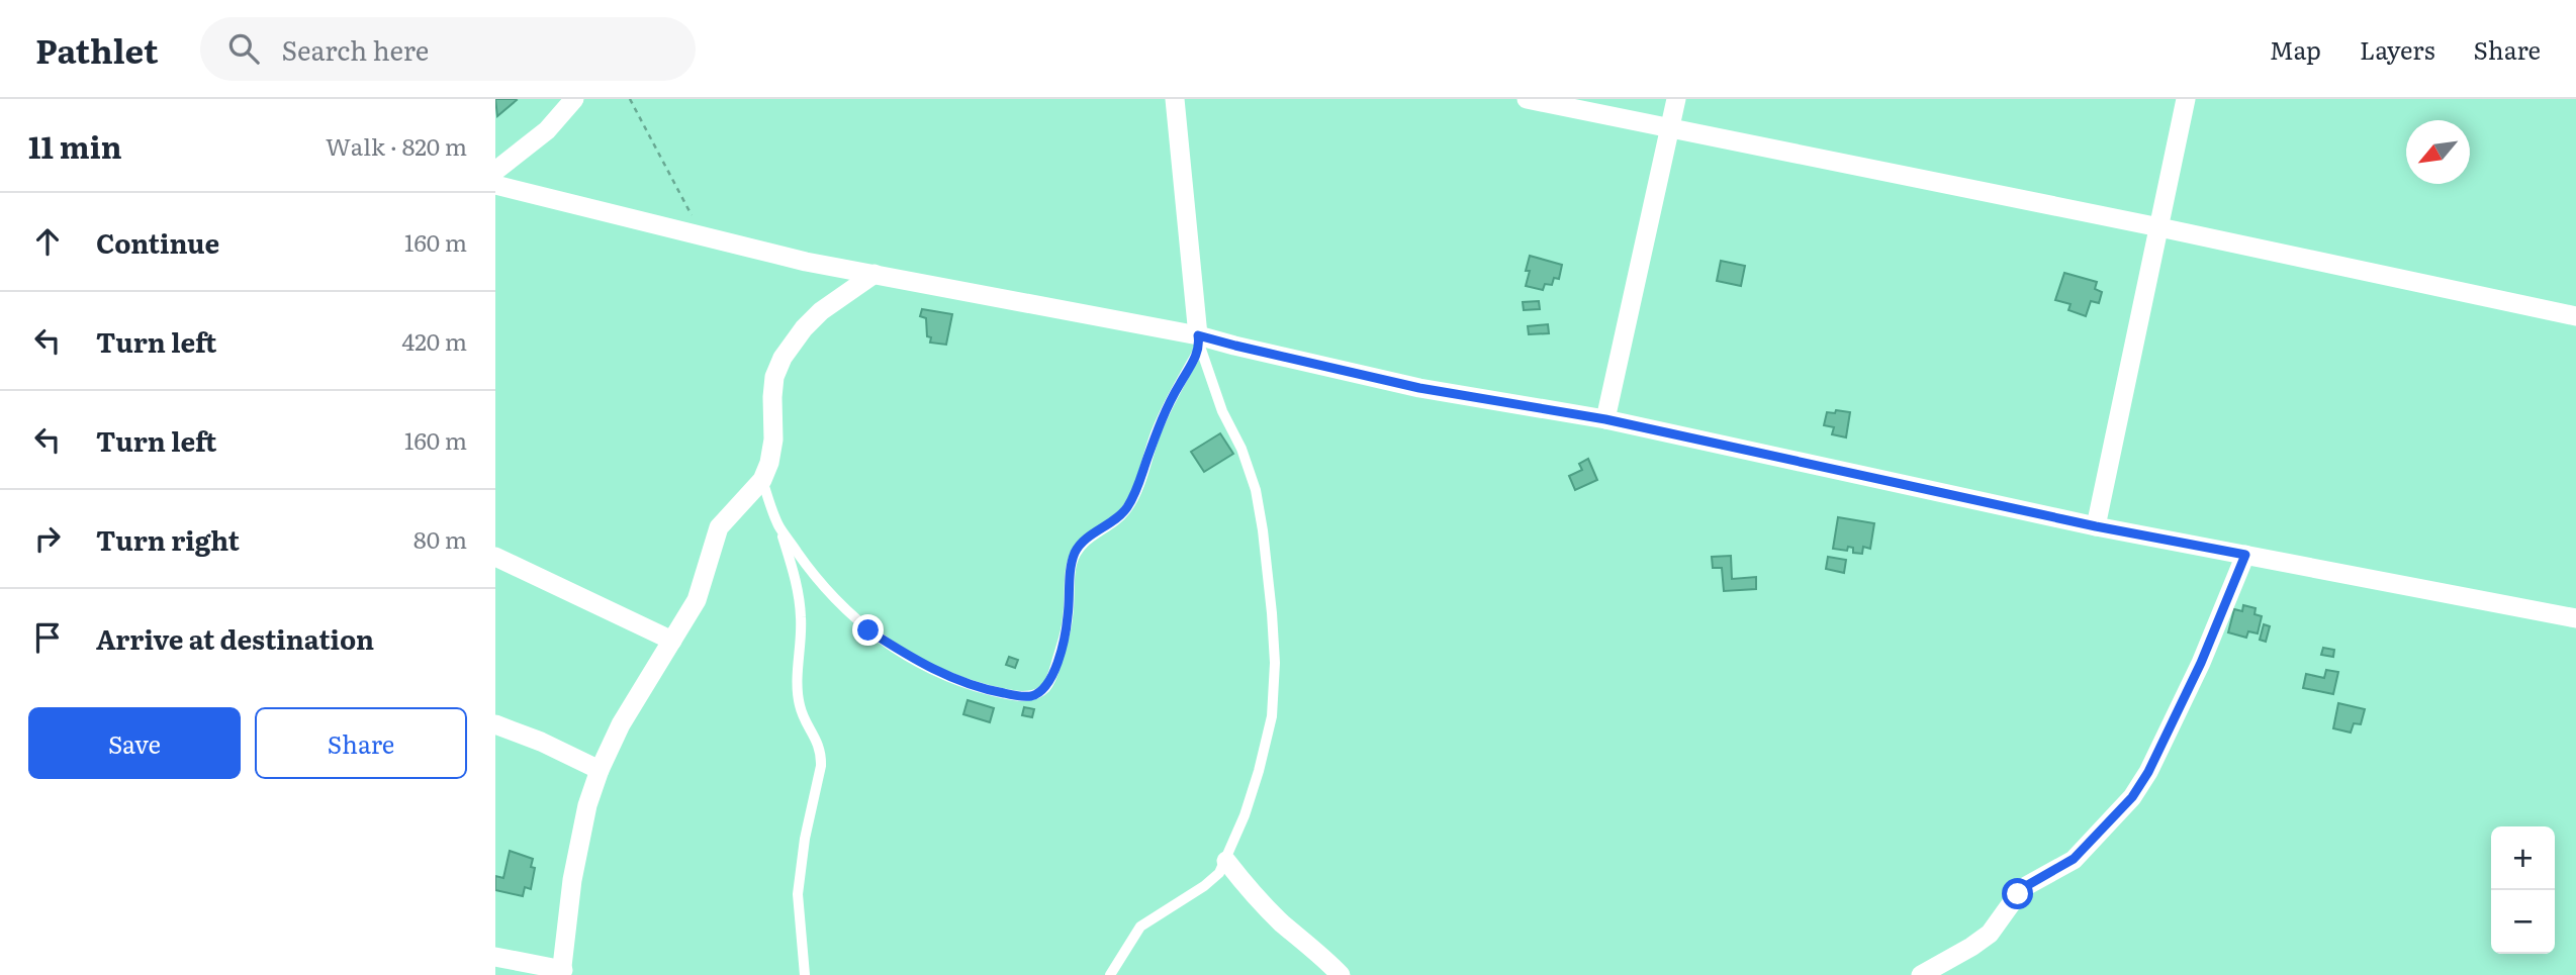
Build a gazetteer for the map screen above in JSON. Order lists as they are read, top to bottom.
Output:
{
  "north": "bottom left",
  "page": {
    "header": "Pathlet",
    "search": "Search here",
    "nav": ["Map", "Layers", "Share"],
    "heading": ["11 min", "Walk · 820 m"],
    "list": [
      ["Continue", "160 m"],
      ["Turn left", "420 m"],
      ["Turn left", "160 m"],
      ["Turn right", "80 m"],
      "Arrive at destination"
    ],
    "buttons": ["Save", "Share"],
    "map_buttons": ["+", "−"]
  }
}
